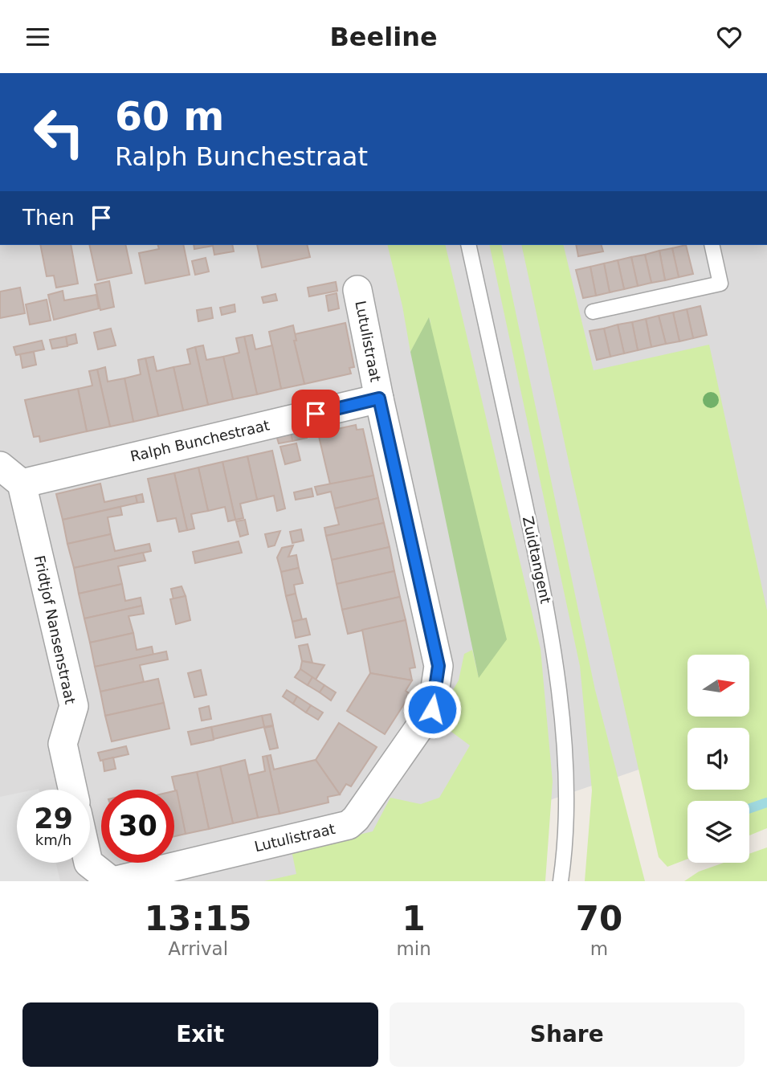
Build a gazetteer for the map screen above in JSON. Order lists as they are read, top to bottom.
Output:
{
  "streets": {
    "street": ["Lutulistraat", "Ralph Bunchestraat", "Fridtjof Nansenstraat"],
    "lane": ["Zuidtangent"]
  },
  "crossings": [
    ["Lutulistraat", "Ralph Bunchestraat"],
    ["Ralph Bunchestraat", "Fridtjof Nansenstraat"]
  ],
  "north": "right",
  "page": {
    "header": "Beeline",
    "turn": ["60 m", "Ralph Bunchestraat"],
    "then": "Then",
    "speed": "29 km/h",
    "limit": "30",
    "eta": [
      "13:15",
      "Arrival",
      "1",
      "min",
      "70",
      "m"
    ],
    "buttons": ["Exit", "Share"]
  }
}
